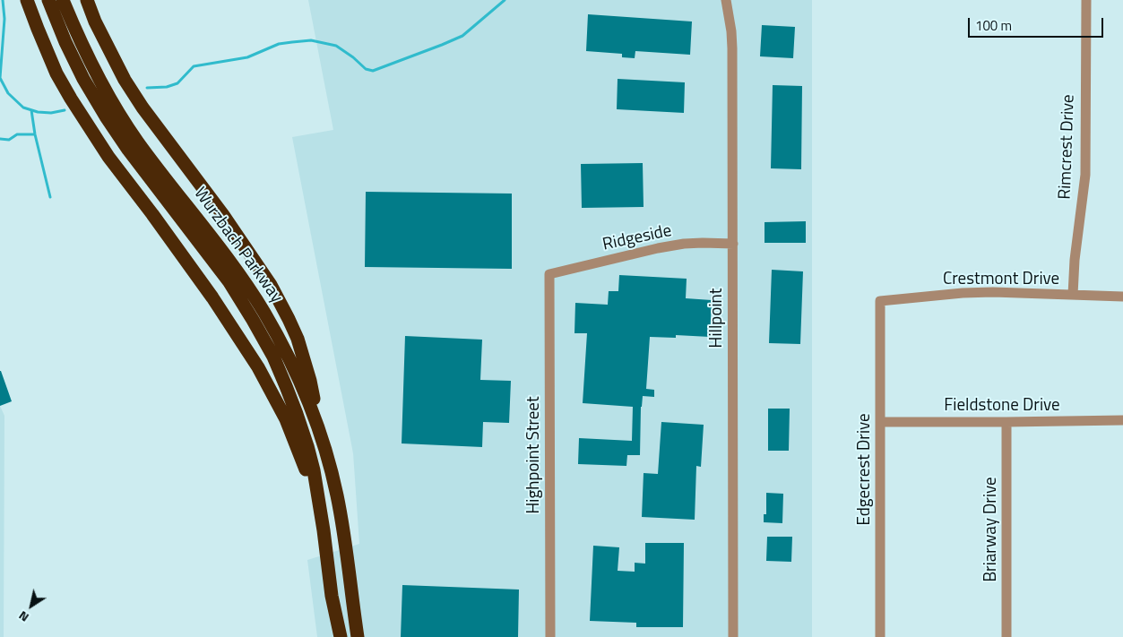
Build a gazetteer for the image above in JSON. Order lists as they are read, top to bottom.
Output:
{
  "streets": {
    "highway": ["Wurzbach Parkway"],
    "street": [
      "Rimcrest Drive",
      "Ridgeside",
      "Crestmont Drive",
      "Hillpoint",
      "Fieldstone Drive",
      "Highpoint Street",
      "Edgecrest Drive",
      "Briarway Drive"
    ]
  },
  "crossings": [
    ["Rimcrest Drive", "Crestmont Drive"],
    ["Ridgeside", "Hillpoint"],
    ["Ridgeside", "Highpoint Street"],
    ["Crestmont Drive", "Edgecrest Drive"],
    ["Fieldstone Drive", "Edgecrest Drive"],
    ["Fieldstone Drive", "Briarway Drive"]
  ],
  "scale_bar": "100 m",
  "north": "bottom left"
}
